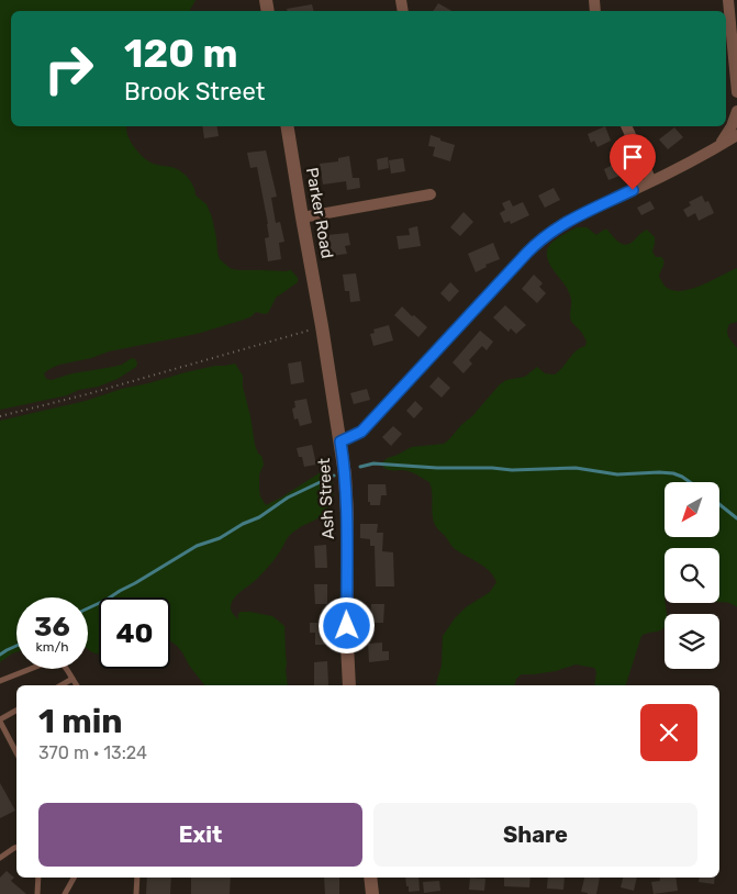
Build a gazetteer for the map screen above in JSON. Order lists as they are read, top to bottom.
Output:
{
  "streets": {
    "street": ["Parker Road", "Ash Street"]
  },
  "crossings": [
    ["Parker Road", "Ash Street"]
  ],
  "north": "bottom left",
  "page": {
    "turn": ["120 m", "Brook Street"],
    "speed": "36 km/h",
    "limit": "40",
    "heading": ["1 min", "370 m · 13:24"],
    "buttons": ["Exit", "Share"]
  }
}
